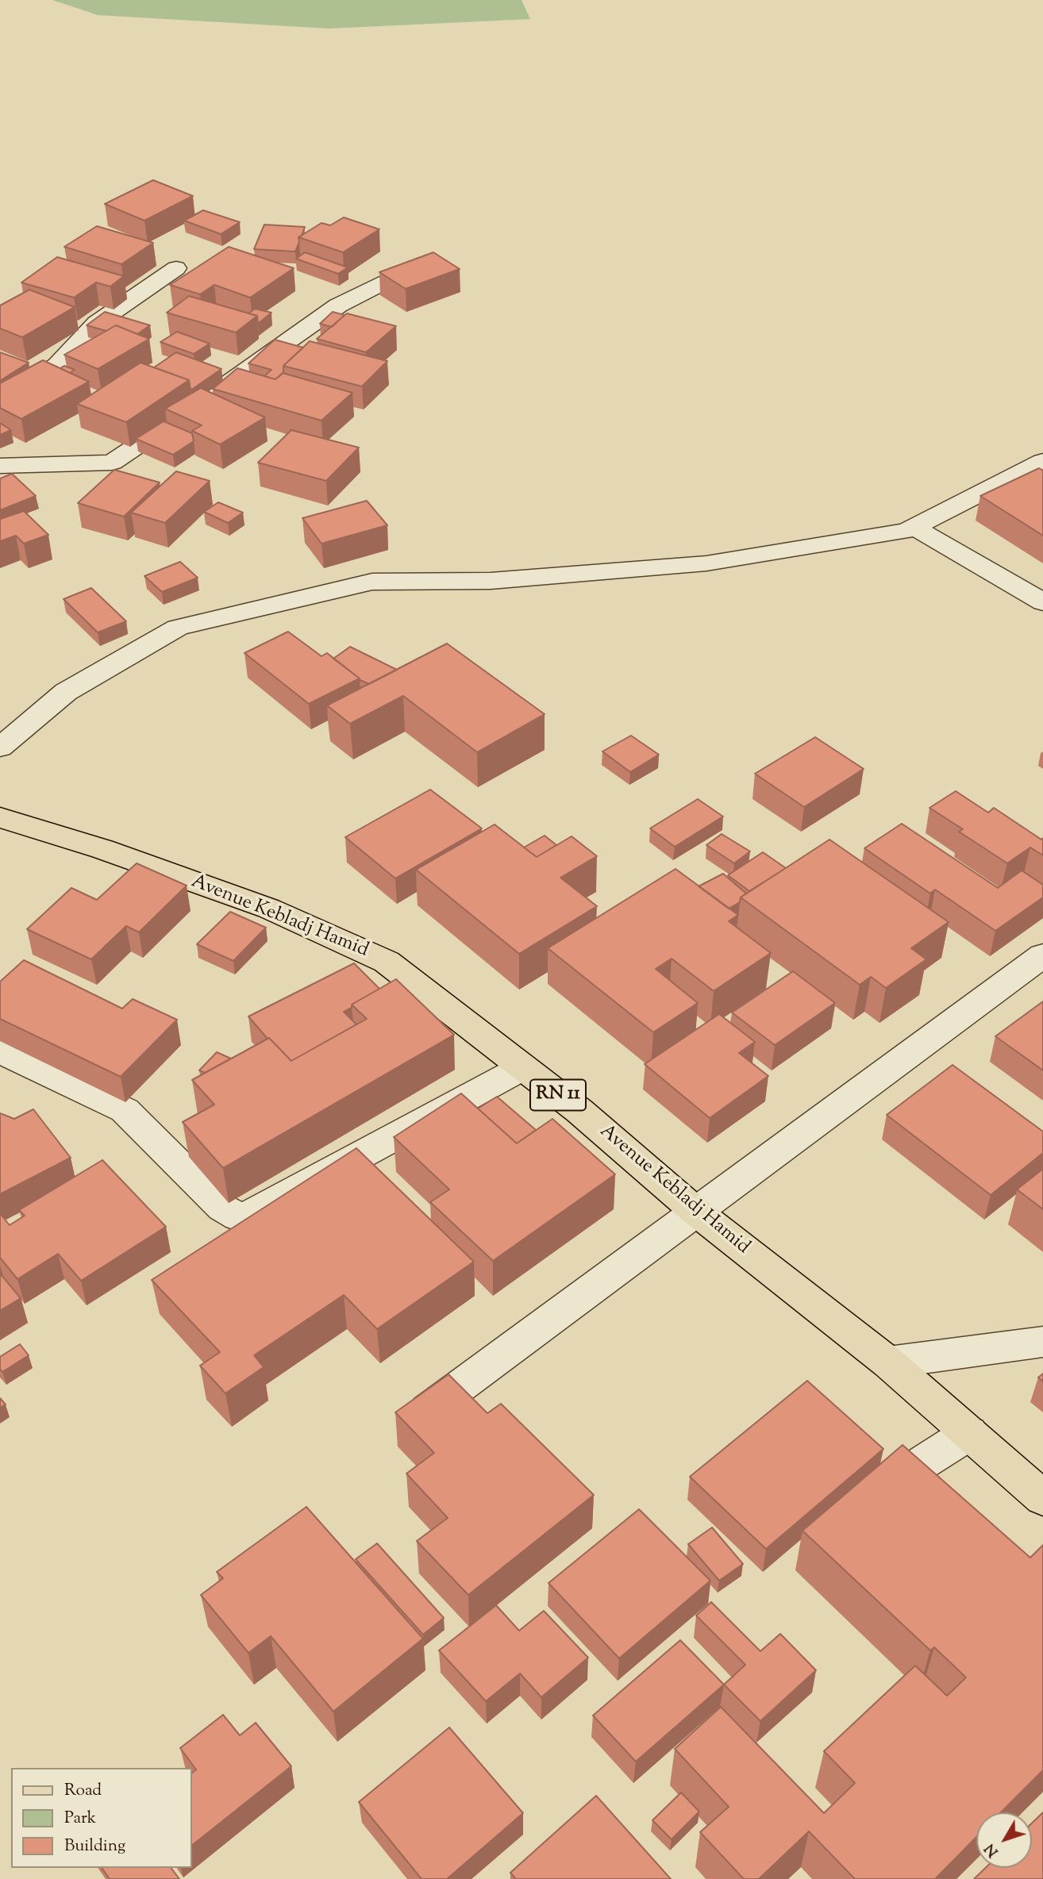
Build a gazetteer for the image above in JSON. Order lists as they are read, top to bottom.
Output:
{
  "streets": {
    "main road": ["Avenue Kebladj Hamid", "RN 11"]
  },
  "legend": ["Road", "Park", "Building"],
  "north": "bottom left"
}
